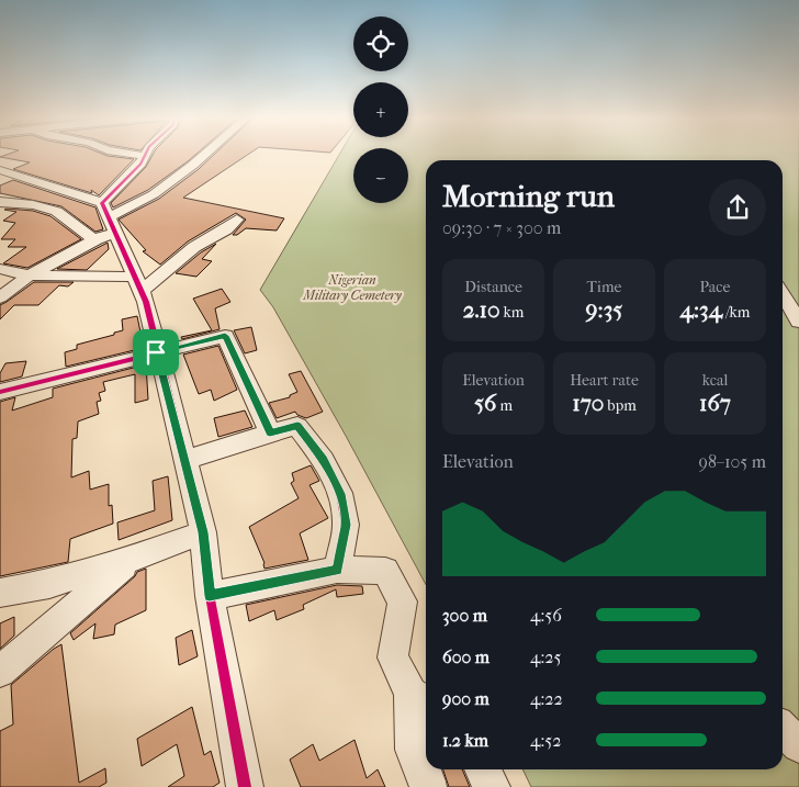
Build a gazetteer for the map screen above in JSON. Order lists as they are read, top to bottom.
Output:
{
  "parks": ["Nigerian Military Cemetery"],
  "page": {
    "map_buttons": ["+", "−"],
    "heading": ["Morning run", "09:30 · 7 × 300 m"],
    "stats": [
      ["Distance", "2.10 km"],
      ["Time", "9:35"],
      ["Pace", "4:34 /km"],
      ["Elevation", "56 m"],
      ["Heart rate", "170 bpm"],
      ["kcal", "167"]
    ],
    "chart": ["Elevation", "98–105 m"],
    "list": [
      {
        "name": "300 m",
        "note": "4:56"
      },
      {
        "name": "600 m",
        "note": "4:25"
      },
      {
        "name": "900 m",
        "note": "4:22"
      },
      {
        "name": "1.2 km",
        "note": "4:52"
      }
    ]
  }
}
